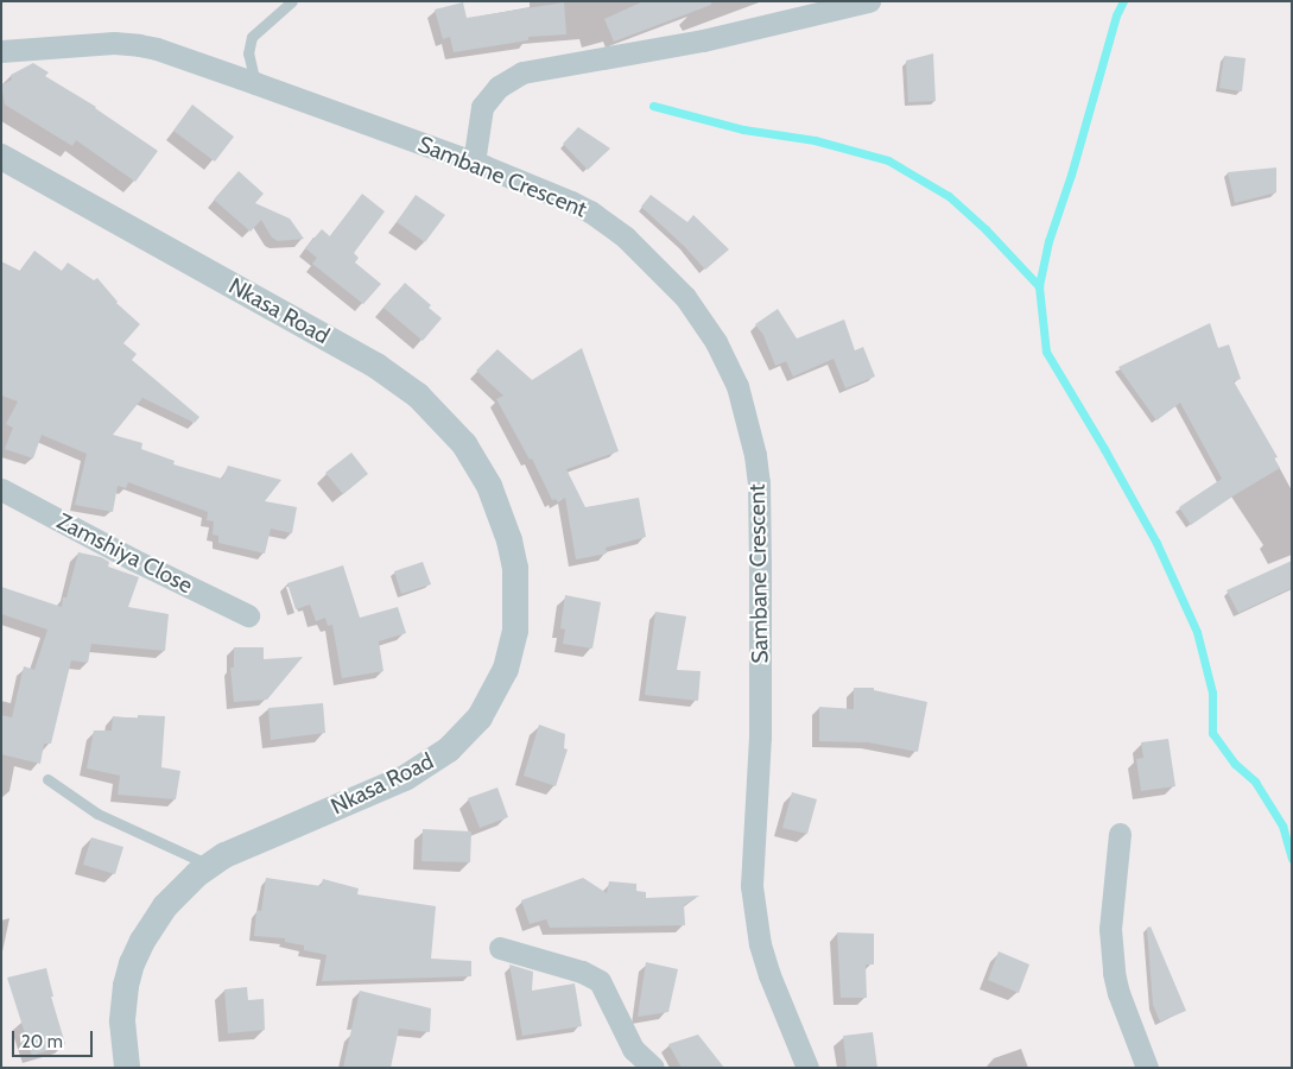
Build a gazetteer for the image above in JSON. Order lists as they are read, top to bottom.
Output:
{
  "streets": {
    "street": ["Sambane Crescent", "Nkasa Road", "Zamshiya Close"]
  },
  "scale_bar": "20 m"
}
